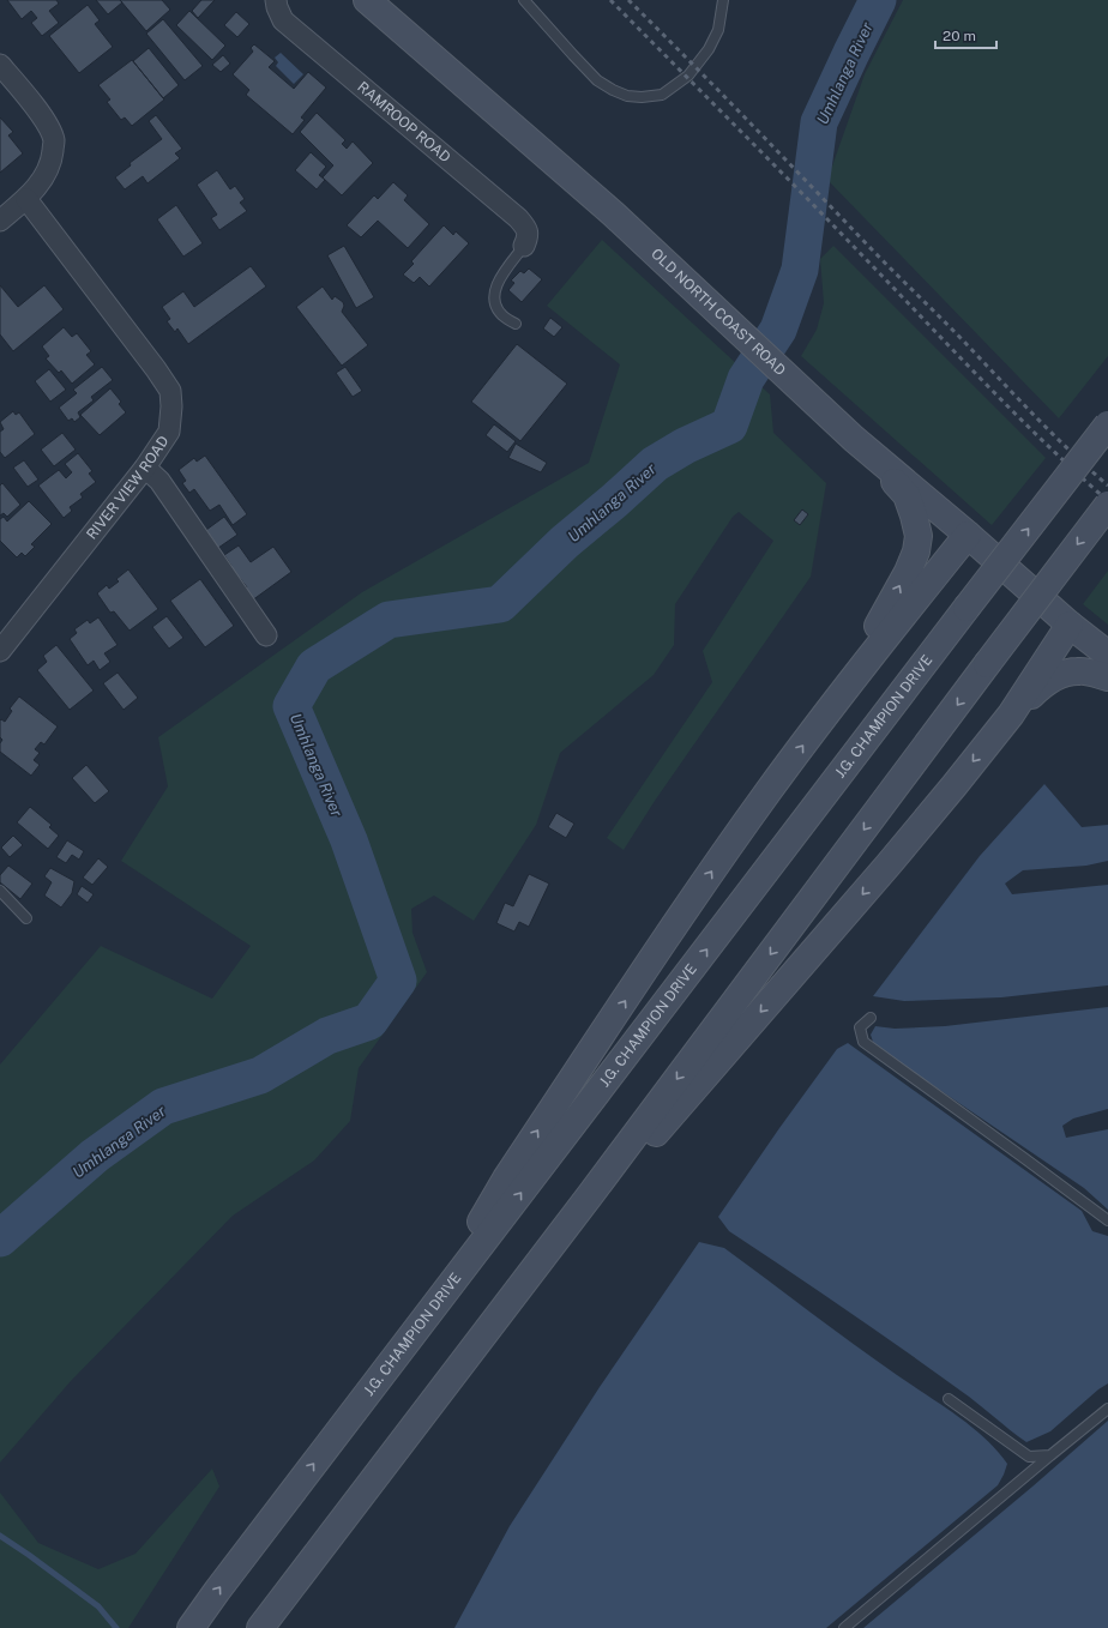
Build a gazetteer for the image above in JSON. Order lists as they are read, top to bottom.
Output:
{
  "streets": {
    "street": [
      "RAMROOP ROAD",
      "OLD NORTH COAST ROAD",
      "RIVER VIEW ROAD",
      "J.G. CHAMPION DRIVE"
    ]
  },
  "water": ["Umhlanga River"],
  "scale_bar": "20 m"
}
